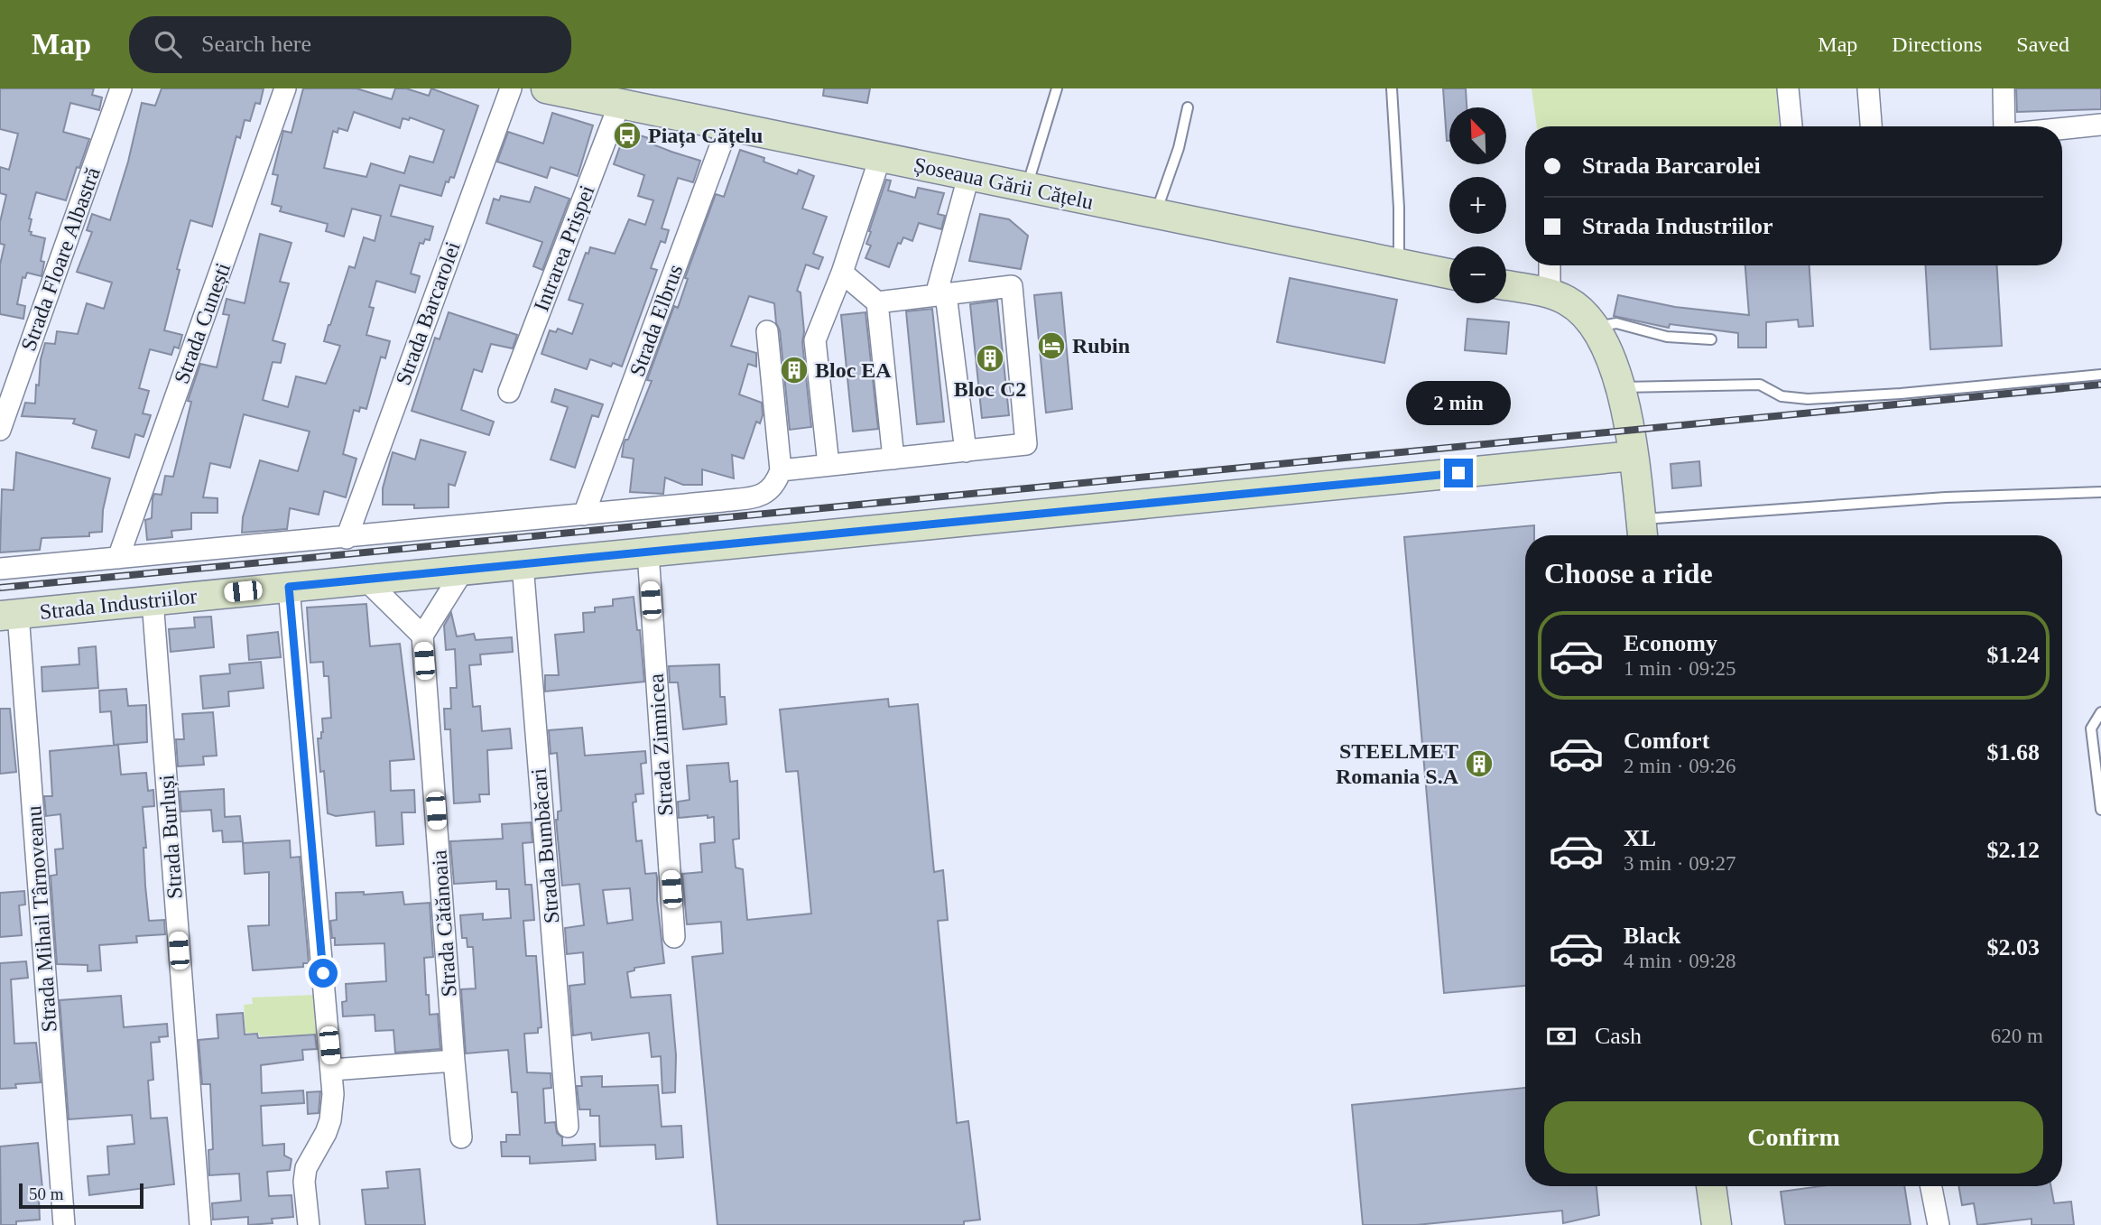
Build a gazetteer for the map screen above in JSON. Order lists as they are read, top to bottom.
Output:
{
  "streets": {
    "main road": ["Șoseaua Gării Cățelu", "Strada Industriilor"],
    "street": [
      "Intrarea Prispei",
      "Strada Floare Albastră",
      "Strada Barcarolei",
      "Strada Elbrus",
      "Strada Cunești",
      "Strada Zimnicea",
      "Strada Burluși",
      "Strada Bumbăcari",
      "Strada Mihail Târnoveanu",
      "Strada Cătănoaia"
    ]
  },
  "crossings": [
    ["Șoseaua Gării Cățelu", "Intrarea Prispei"],
    ["Șoseaua Gării Cățelu", "Strada Elbrus"],
    ["Strada Industriilor", "Strada Zimnicea"],
    ["Strada Industriilor", "Strada Burluși"],
    ["Strada Industriilor", "Strada Bumbăcari"],
    ["Strada Industriilor", "Strada Mihail Târnoveanu"]
  ],
  "places": {
    "bus stop": ["Piața Cățelu"],
    "hotel": ["Rubin"],
    "building": ["Bloc C2", "Bloc EA", "STEELMET Romania S.A"]
  },
  "scale_bar": "50 m",
  "north": "top left",
  "page": {
    "header": "Map",
    "search": "Search here",
    "nav": ["Map", "Directions", "Saved"],
    "map_buttons": ["+", "−"],
    "banner": ["Strada Barcarolei", "Strada Industriilor"],
    "bubble": "2 min",
    "heading": "Choose a ride",
    "list": [
      {
        "name": "Economy",
        "note": "1 min · 09:25",
        "value": "$1.24"
      },
      {
        "name": "Comfort",
        "note": "2 min · 09:26",
        "value": "$1.68"
      },
      {
        "name": "XL",
        "note": "3 min · 09:27",
        "value": "$2.12"
      },
      {
        "name": "Black",
        "note": "4 min · 09:28",
        "value": "$2.03"
      }
    ],
    "pay": ["Cash", "620 m"],
    "buttons": "Confirm",
    "scale": "50 m"
  }
}
